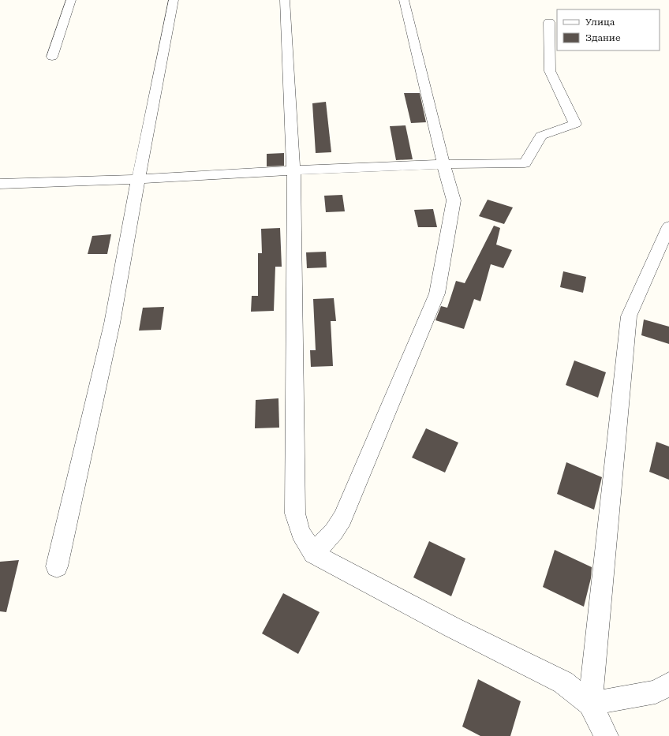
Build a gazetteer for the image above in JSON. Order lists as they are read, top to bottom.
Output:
{
  "legend": ["Улица", "Здание"]
}
